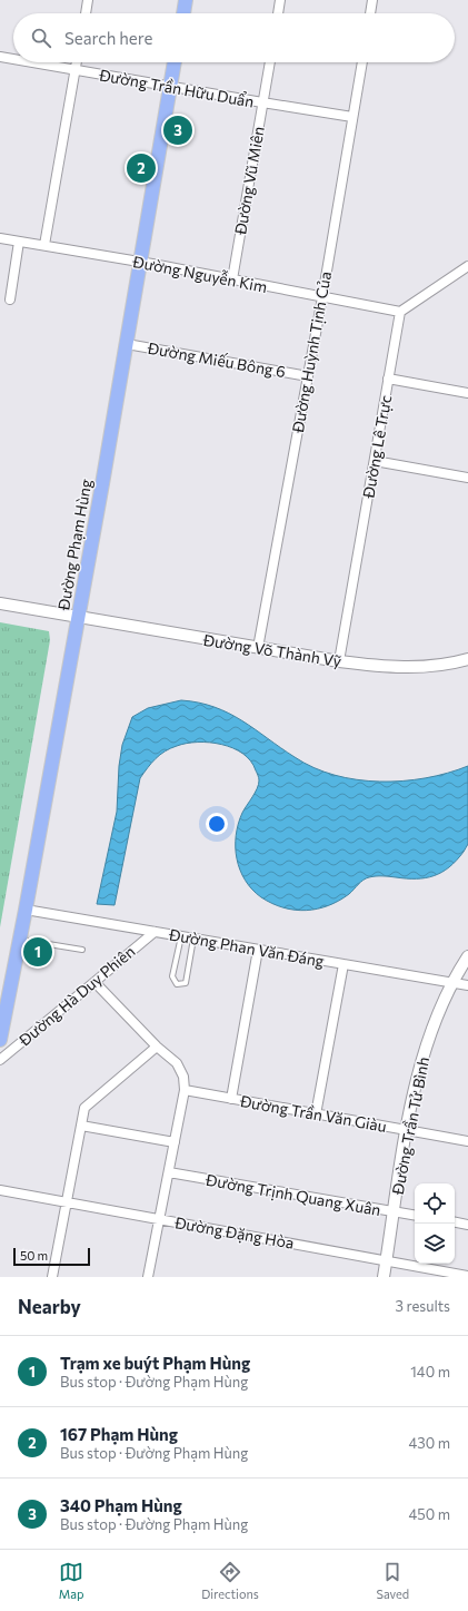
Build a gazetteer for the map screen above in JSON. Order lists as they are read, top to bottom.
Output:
{
  "streets": {
    "main road": ["Đường Phạm Hùng"],
    "street": [
      "Đường Trần Hữu Duẩn",
      "Đường Vũ Miên",
      "Đường Nguyễn Kim",
      "Đường Huỳnh Tịnh Của",
      "Đường Miếu Bông 6",
      "Đường Lê Trực",
      "Đường Võ Thành Vỹ",
      "Đường Phan Văn Đáng",
      "Đường Hà Duy Phiên",
      "Đường Trần Văn Giàu",
      "Đường Trần Tử Bình",
      "Đường Trịnh Quang Xuân",
      "Đường Đặng Hòa"
    ]
  },
  "crossings": [
    ["Đường Trần Hữu Duẩn", "Đường Vũ Miên"],
    ["Đường Trần Hữu Duẩn", "Đường Huỳnh Tịnh Của"],
    ["Đường Trần Hữu Duẩn", "Đường Phạm Hùng"],
    ["Đường Vũ Miên", "Đường Nguyễn Kim"],
    ["Đường Nguyễn Kim", "Đường Huỳnh Tịnh Của"],
    ["Đường Nguyễn Kim", "Đường Lê Trực"],
    ["Đường Nguyễn Kim", "Đường Phạm Hùng"],
    ["Đường Huỳnh Tịnh Của", "Đường Miếu Bông 6"],
    ["Đường Huỳnh Tịnh Của", "Đường Võ Thành Vỹ"],
    ["Đường Miếu Bông 6", "Đường Phạm Hùng"],
    ["Đường Lê Trực", "Đường Võ Thành Vỹ"],
    ["Đường Phạm Hùng", "Đường Võ Thành Vỹ"],
    ["Đường Phạm Hùng", "Đường Phan Văn Đáng"],
    ["Đường Phan Văn Đáng", "Đường Hà Duy Phiên"],
    ["Đường Phan Văn Đáng", "Đường Trần Tử Bình"],
    ["Đường Trần Văn Giàu", "Đường Trần Tử Bình"],
    ["Đường Trần Tử Bình", "Đường Trịnh Quang Xuân"],
    ["Đường Trần Tử Bình", "Đường Đặng Hòa"]
  ],
  "scale_bar": "50 m",
  "page": {
    "search": "Search here",
    "pins": ["3", "2", "1"],
    "scale": "50 m",
    "heading": ["Nearby", "3 results"],
    "list": [
      {
        "mark": "1",
        "name": "Trạm xe buýt Phạm Hùng",
        "note": "Bus stop · Đường Phạm Hùng",
        "value": "140 m"
      },
      {
        "mark": "2",
        "name": "167 Phạm Hùng",
        "note": "Bus stop · Đường Phạm Hùng",
        "value": "430 m"
      },
      {
        "mark": "3",
        "name": "340 Phạm Hùng",
        "note": "Bus stop · Đường Phạm Hùng",
        "value": "450 m"
      }
    ],
    "nav": ["Map", "Directions", "Saved"]
  }
}
